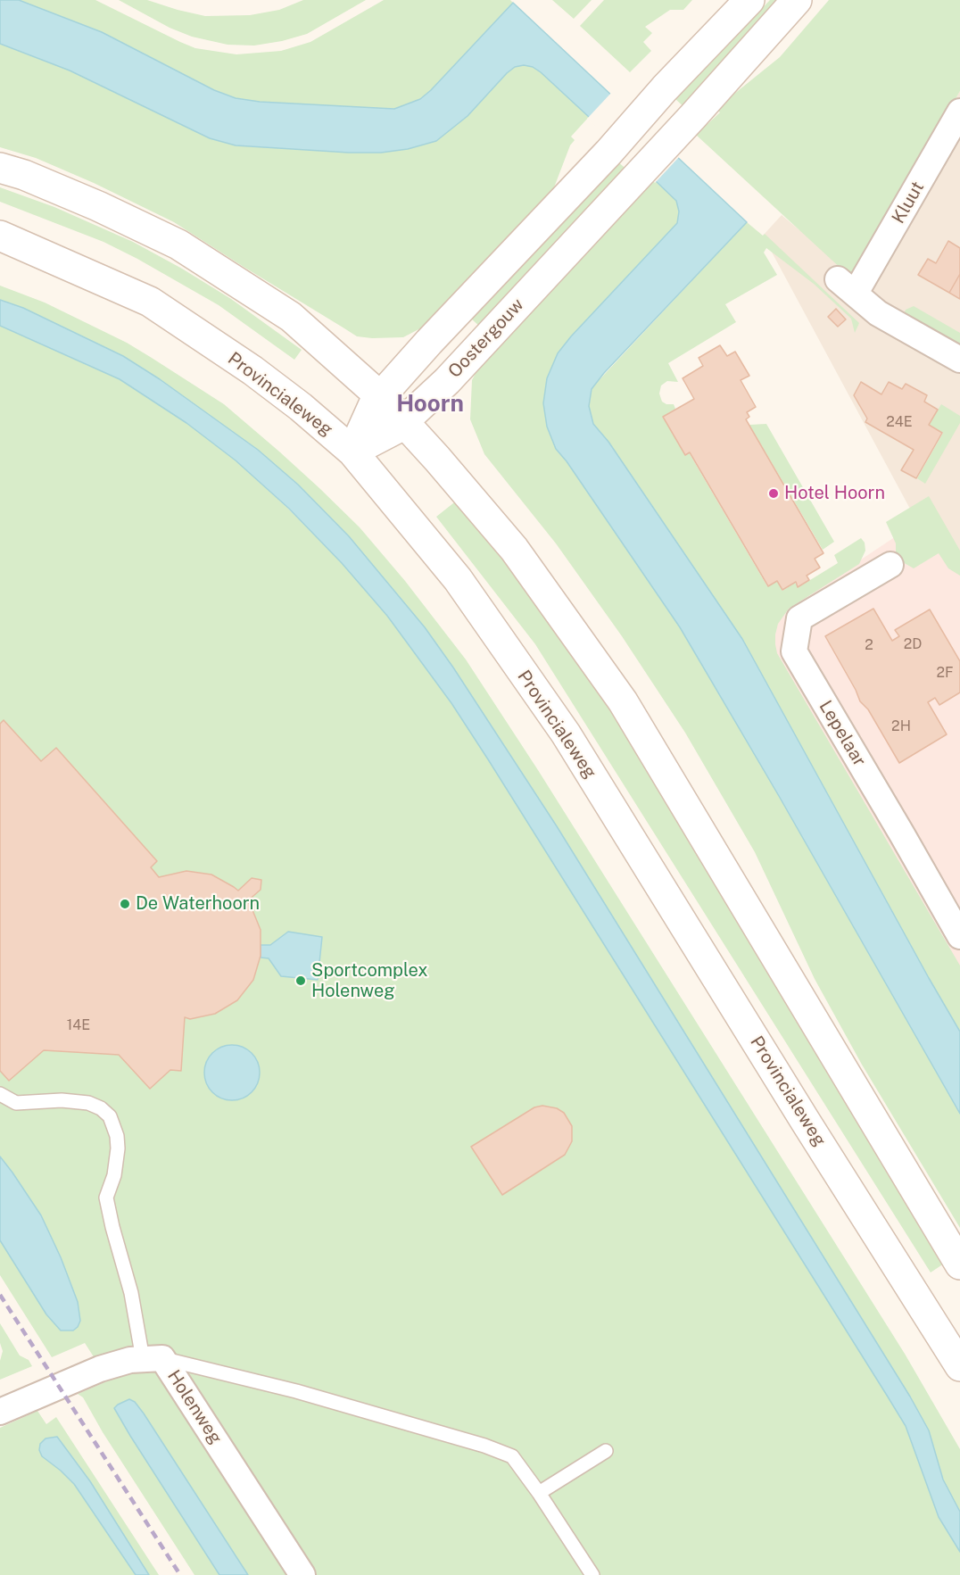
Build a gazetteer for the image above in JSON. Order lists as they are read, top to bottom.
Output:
{
  "streets": {
    "main road": ["Oostergouw", "Provincialeweg"],
    "street": ["Kluut", "Lepelaar", "Holenweg"]
  },
  "crossings": [
    ["Oostergouw", "Provincialeweg"]
  ],
  "districts": ["Hoorn"],
  "places": ["Hotel Hoorn", "De Waterhoorn", "Sportcomplex Holenweg"],
  "house_numbers": [
    "24E",
    "2D",
    "2",
    "2F",
    "2H",
    "14E"
  ]
}
